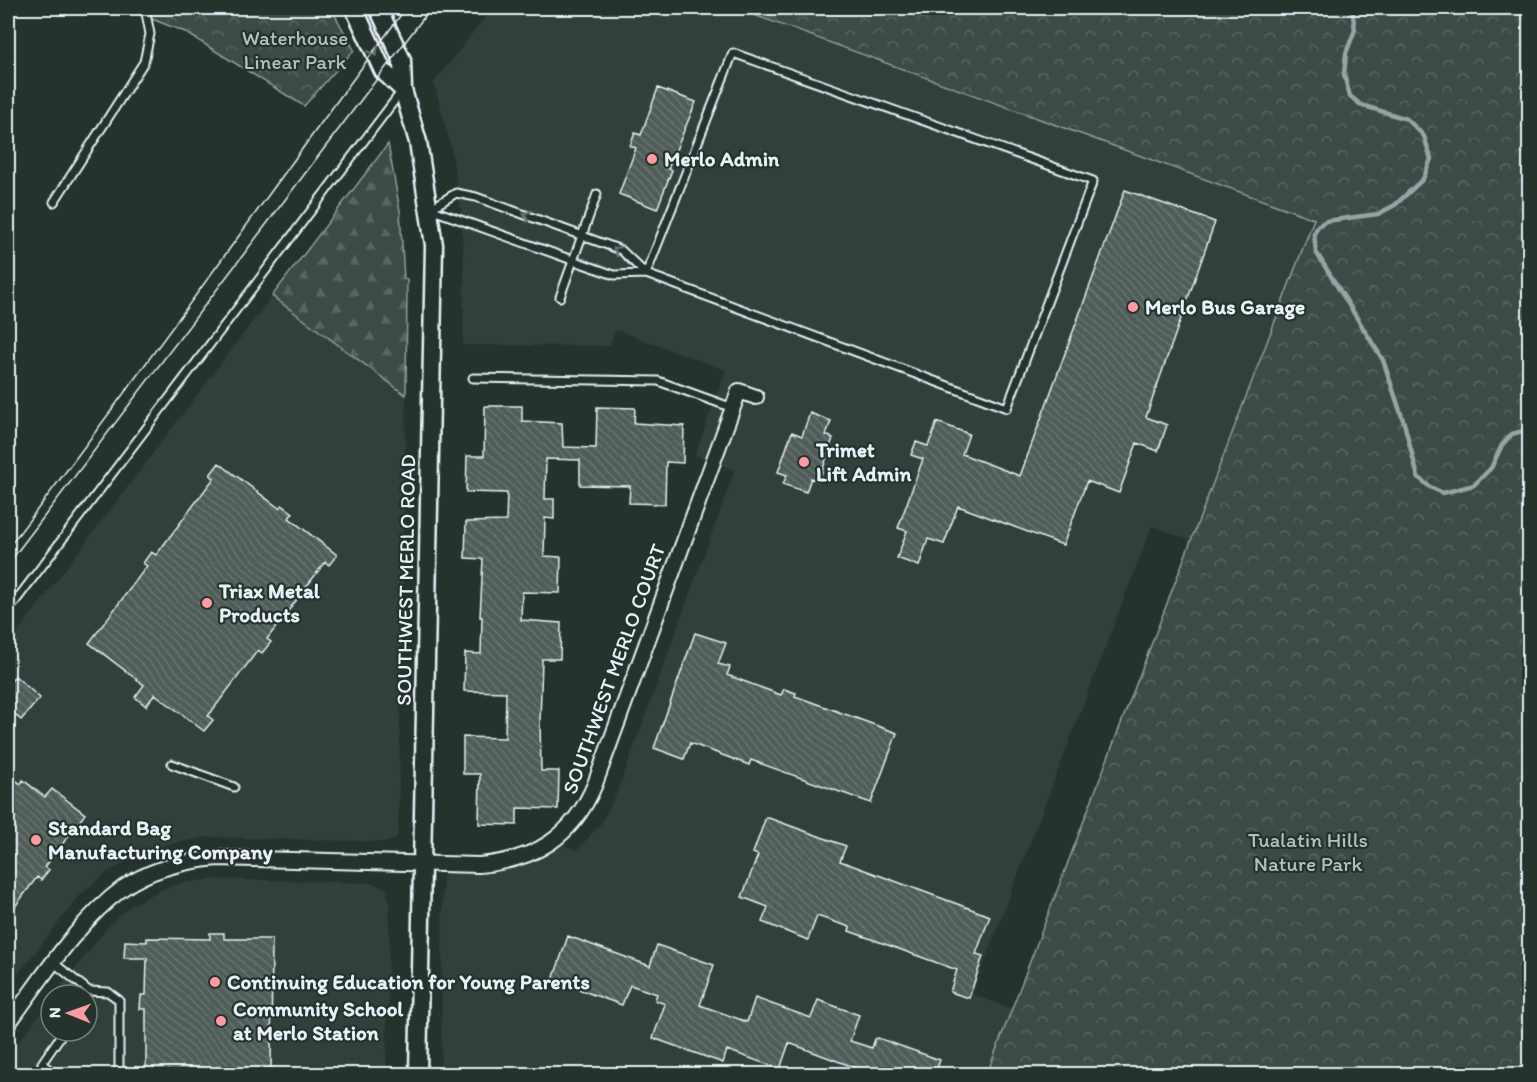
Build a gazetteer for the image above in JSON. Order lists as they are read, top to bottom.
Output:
{
  "streets": {
    "street": ["SOUTHWEST MERLO ROAD", "SOUTHWEST MERLO COURT"]
  },
  "crossings": [
    ["SOUTHWEST MERLO ROAD", "SOUTHWEST MERLO COURT"]
  ],
  "parks": ["Waterhouse Linear Park", "Tualatin Hills Nature Park"],
  "places": [
    "Merlo Admin",
    "Merlo Bus Garage",
    "Trimet Lift Admin",
    "Triax Metal Products",
    "Standard Bag Manufacturing Company",
    "Continuing Education for Young Parents",
    "Community School at Merlo Station"
  ],
  "north": "left"
}
